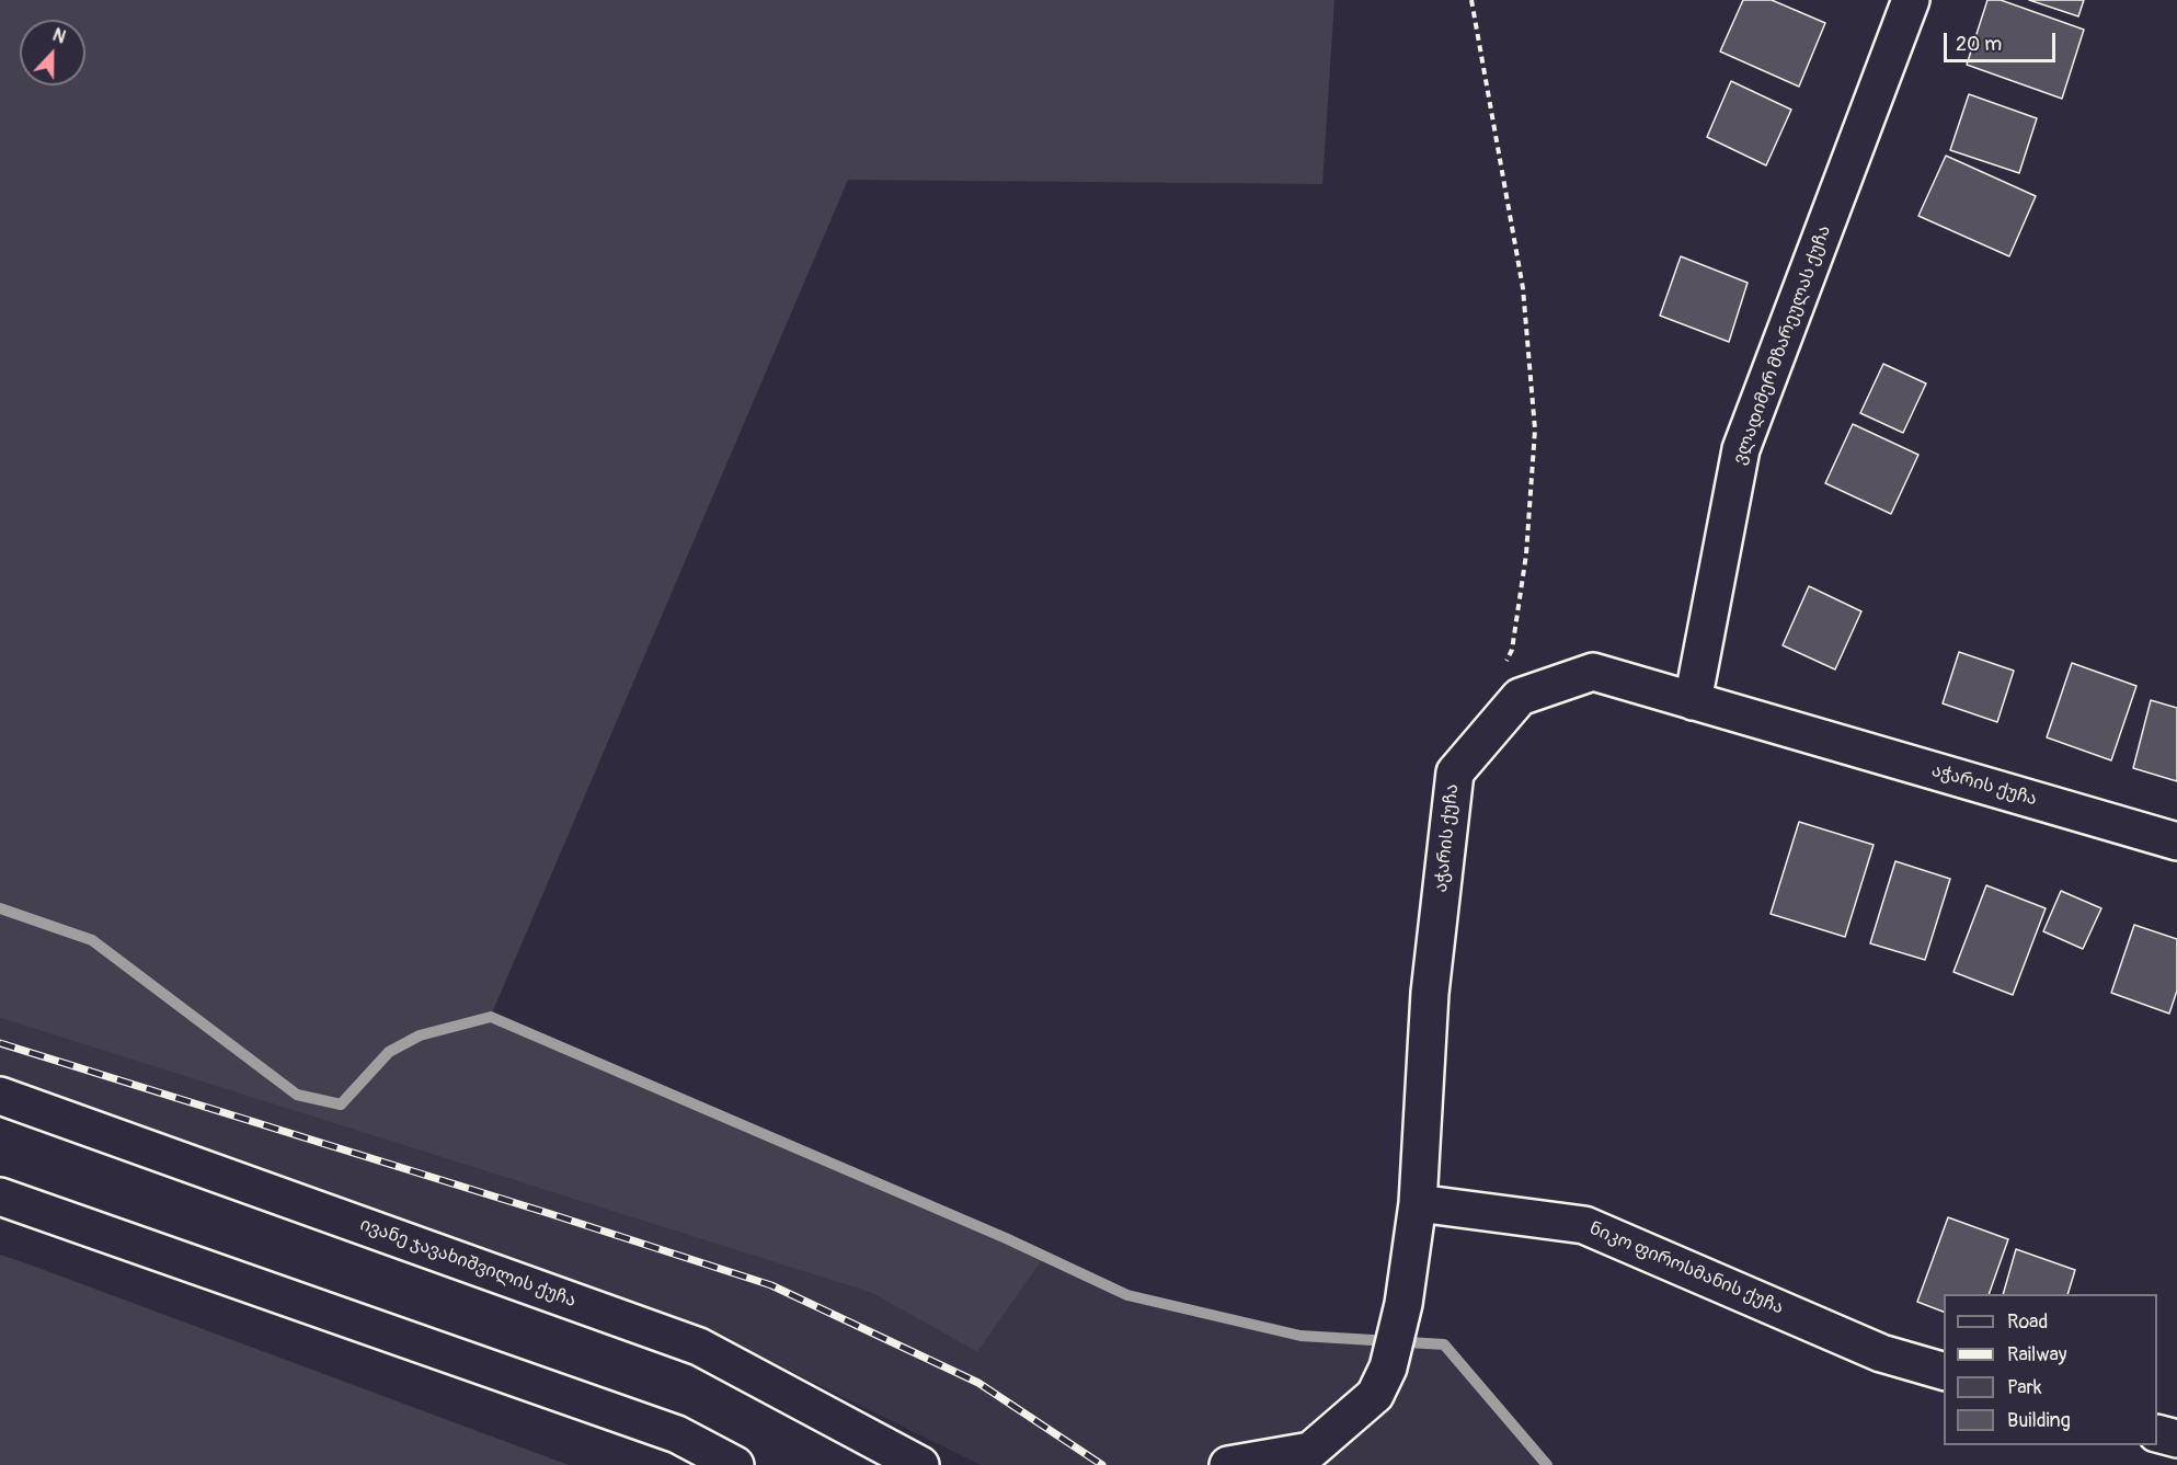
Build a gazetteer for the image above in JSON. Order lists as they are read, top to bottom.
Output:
{
  "streets": {
    "street": [
      "ვლადიმერ მზარეულას ქუჩა",
      "აჭარის ქუჩა",
      "ივანე ჯავახიშვილის ქუჩა",
      "ნიკო ფიროსმანის ქუჩა"
    ]
  },
  "crossings": [
    ["ვლადიმერ მზარეულას ქუჩა", "აჭარის ქუჩა"],
    ["აჭარის ქუჩა", "ნიკო ფიროსმანის ქუჩა"]
  ],
  "legend": [
    "Road",
    "Railway",
    "Park",
    "Building"
  ],
  "scale_bar": "20 m",
  "north": "top"
}
